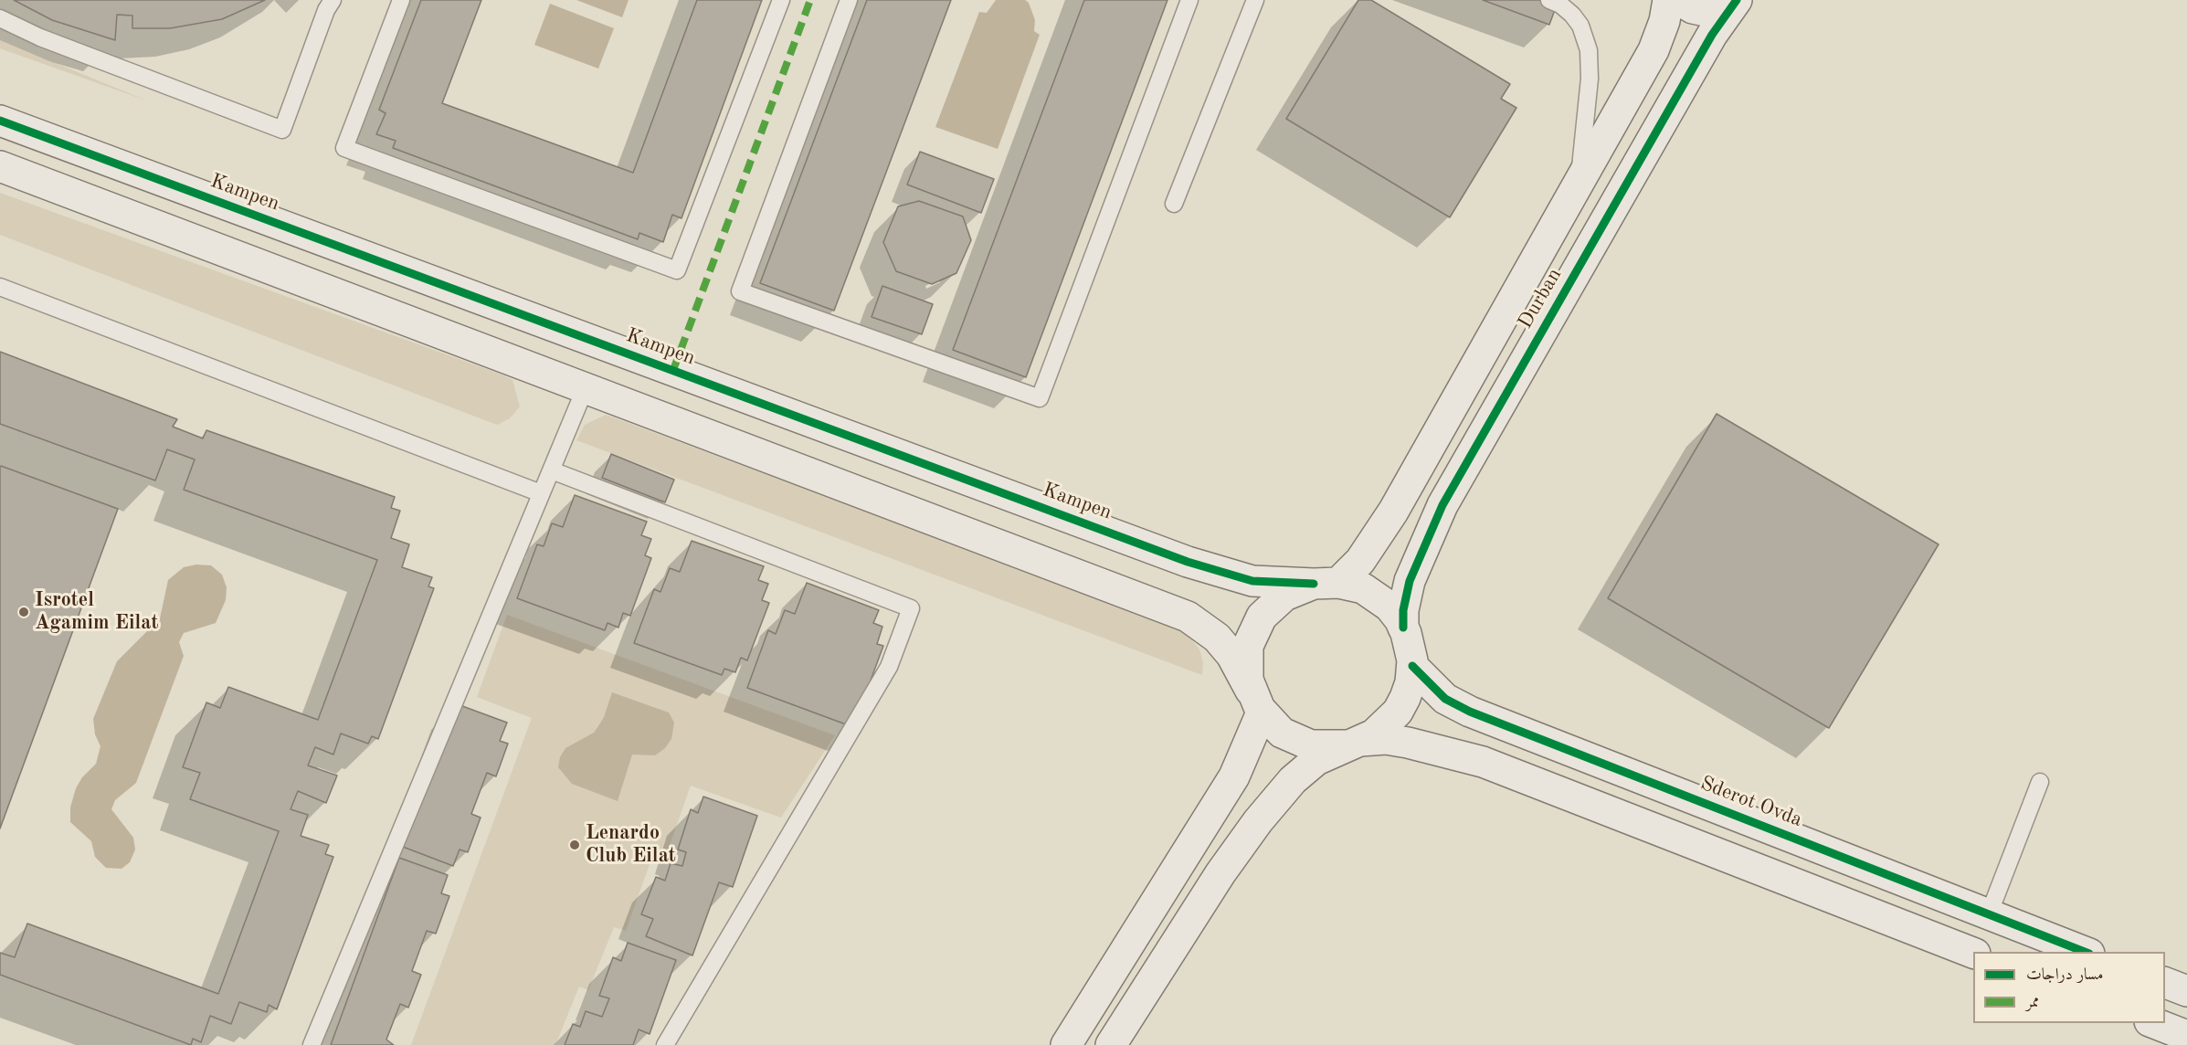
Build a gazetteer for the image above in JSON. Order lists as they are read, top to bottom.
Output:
{
  "streets": {
    "street": ["Kampen", "Durban", "Sderot Ovda"]
  },
  "crossings": [
    ["Kampen", "Durban"],
    ["Kampen", "Sderot Ovda"],
    ["Durban", "Sderot Ovda"]
  ],
  "places": ["Isrotel Agamim Eilat", "Lenardo Club Eilat"],
  "legend": ["مسار دراجات", "ممر"]
}
